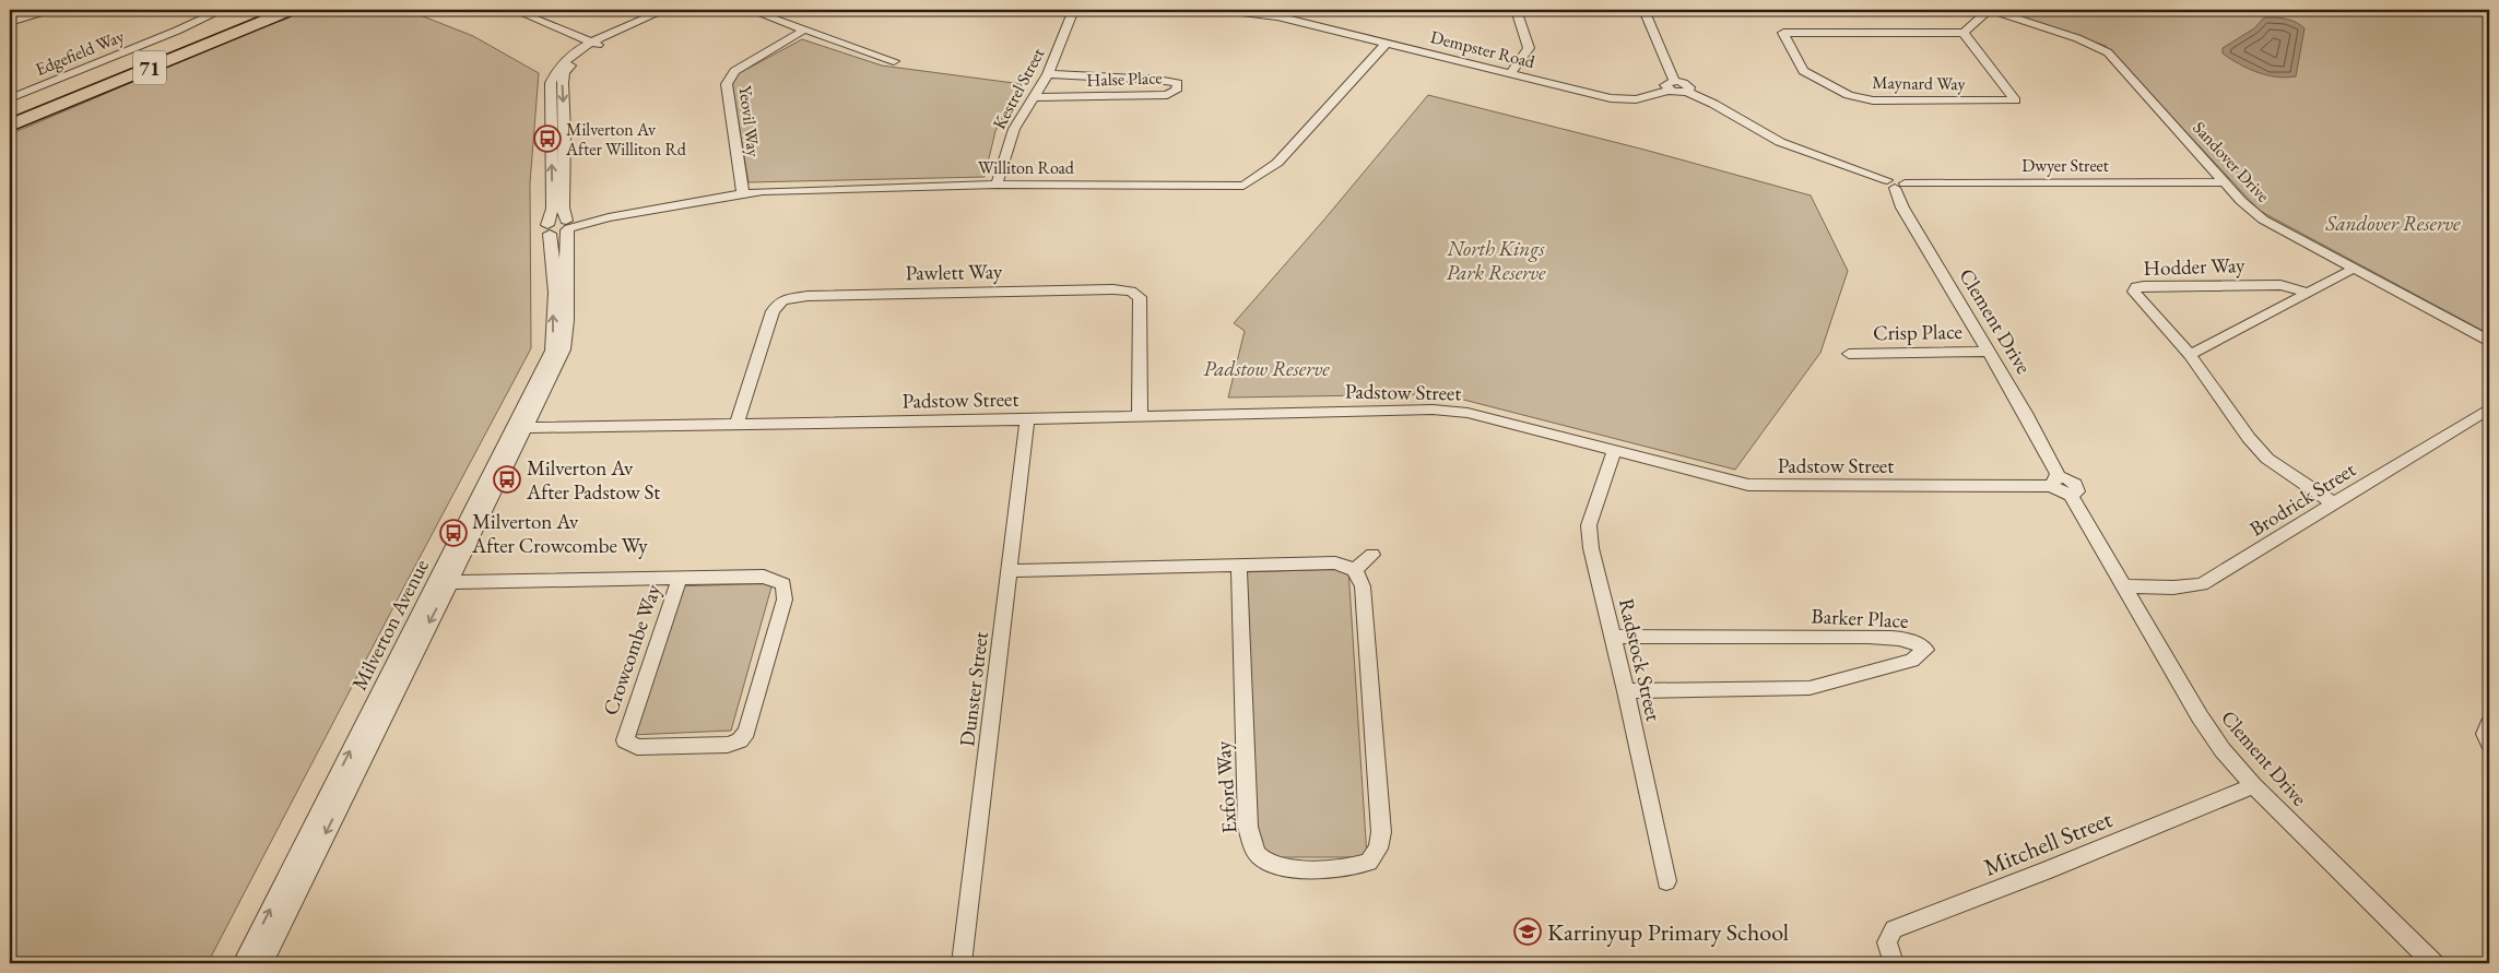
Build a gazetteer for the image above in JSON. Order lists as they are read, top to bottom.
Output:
{
  "streets": {
    "highway": ["71"],
    "street": [
      "Dempster Road",
      "Edgefield Way",
      "Halse Place",
      "Maynard Way",
      "Kestrel Street",
      "Yeovil Way",
      "Sandover Drive",
      "Dwyer Street",
      "Williton Road",
      "Hodder Way",
      "Pawlett Way",
      "Clement Drive",
      "Crisp Place",
      "Padstow Street",
      "Brodrick Street",
      "Barker Place",
      "Milverton Avenue",
      "Crowcombe Way",
      "Radstock Street",
      "Dunster Street",
      "Exford Way",
      "Mitchell Street"
    ]
  },
  "crossings": [
    ["Dempster Road", "Williton Road"],
    ["Halse Place", "Kestrel Street"],
    ["Kestrel Street", "Williton Road"],
    ["Yeovil Way", "Williton Road"],
    ["Sandover Drive", "Dwyer Street"],
    ["Dwyer Street", "Clement Drive"],
    ["Williton Road", "Milverton Avenue"],
    ["Hodder Way", "Brodrick Street"],
    ["Pawlett Way", "Padstow Street"],
    ["Clement Drive", "Crisp Place"],
    ["Clement Drive", "Padstow Street"],
    ["Clement Drive", "Brodrick Street"],
    ["Clement Drive", "Mitchell Street"],
    ["Padstow Street", "Milverton Avenue"],
    ["Padstow Street", "Radstock Street"],
    ["Padstow Street", "Dunster Street"],
    ["Barker Place", "Radstock Street"],
    ["Milverton Avenue", "Crowcombe Way"]
  ],
  "parks": ["Sandover Reserve", "North Kings Park Reserve", "Padstow Reserve"],
  "places": {
    "bus stop": ["Milverton Av After Williton Rd", "Milverton Av After Padstow St", "Milverton Av After Crowcombe Wy"],
    "school or university": ["Karrinyup Primary School"]
  }
}
